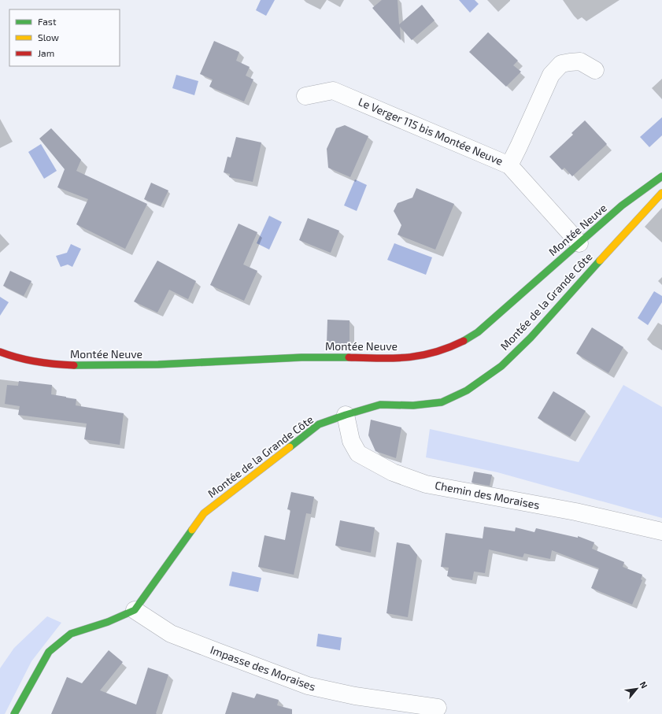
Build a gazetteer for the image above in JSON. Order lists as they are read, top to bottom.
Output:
{
  "streets": {
    "street": [
      "Le Verger 115 bis Montée Neuve",
      "Montée Neuve",
      "Montée de la Grande Côte",
      "Chemin des Moraises",
      "Impasse des Moraises"
    ]
  },
  "crossings": [
    ["Le Verger 115 bis Montée Neuve", "Montée Neuve"],
    ["Montée de la Grande Côte", "Chemin des Moraises"],
    ["Montée de la Grande Côte", "Impasse des Moraises"]
  ],
  "legend": ["Fast", "Slow", "Jam"],
  "north": "top right"
}
